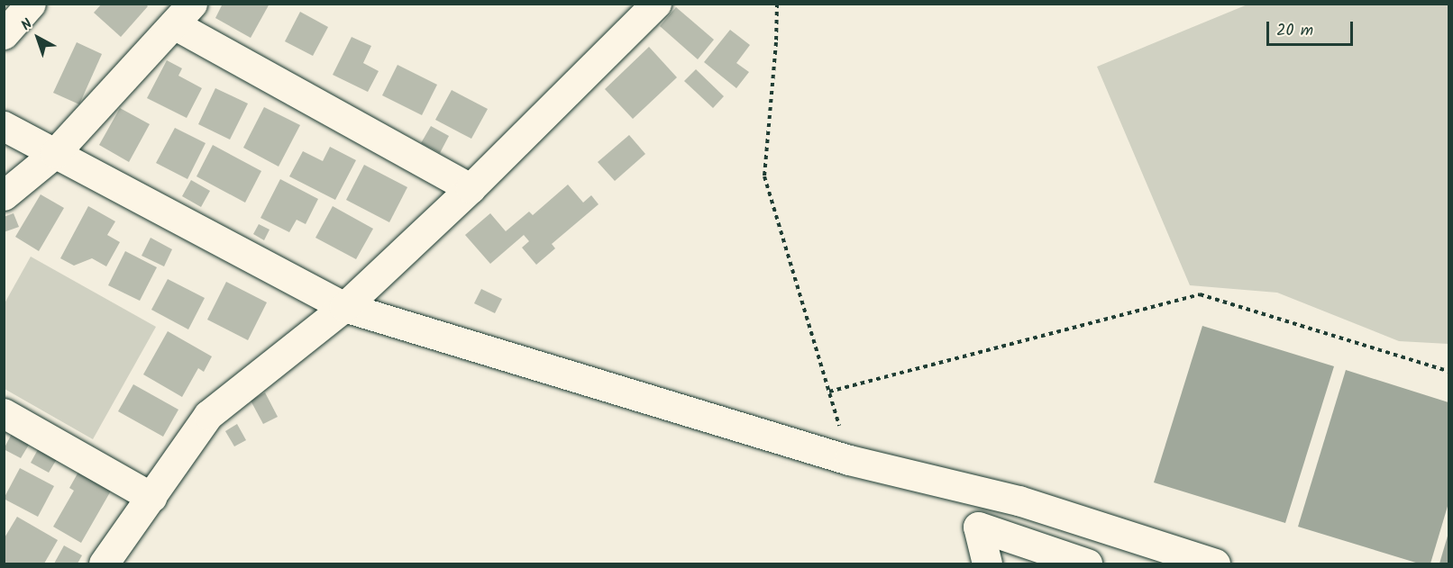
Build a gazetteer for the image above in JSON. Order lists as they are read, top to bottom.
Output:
{
  "scale_bar": "20 m",
  "north": "top left"
}
